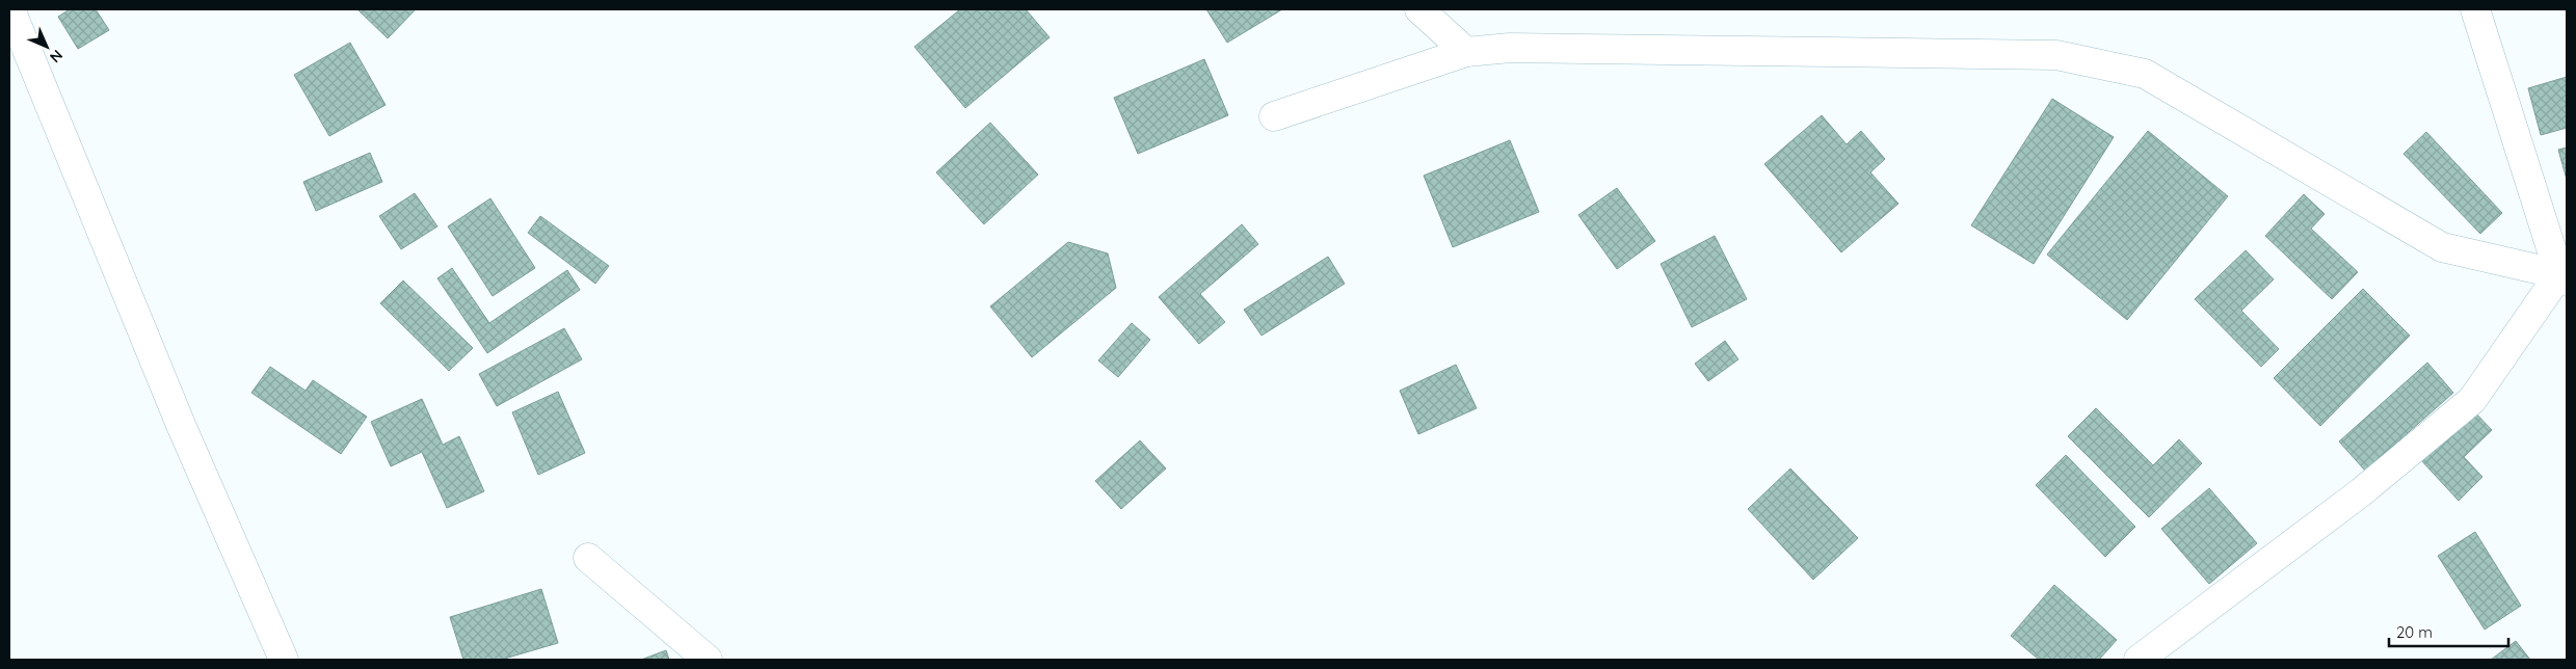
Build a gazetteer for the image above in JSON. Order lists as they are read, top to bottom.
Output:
{
  "scale_bar": "20 m",
  "north": "bottom right"
}
